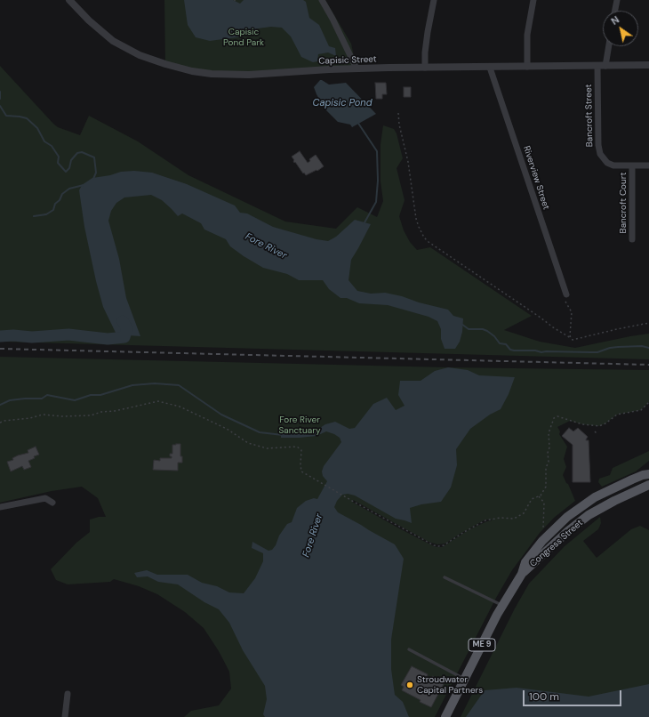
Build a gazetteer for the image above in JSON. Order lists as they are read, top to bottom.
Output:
{
  "streets": {
    "main road": ["Congress Street", "ME 9"],
    "street": [
      "Capisic Street",
      "Bancroft Street",
      "Riverview Street",
      "Bancroft Court"
    ]
  },
  "crossings": [
    ["Capisic Street", "Bancroft Street"],
    ["Capisic Street", "Riverview Street"],
    ["Bancroft Street", "Bancroft Court"],
    ["Congress Street", "ME 9"]
  ],
  "water": ["Capisic Pond", "Fore River"],
  "parks": ["Capisic Pond Park", "Fore River Sanctuary"],
  "places": ["Stroudwater Capital Partners"],
  "scale_bar": "100 m",
  "north": "top left"
}
